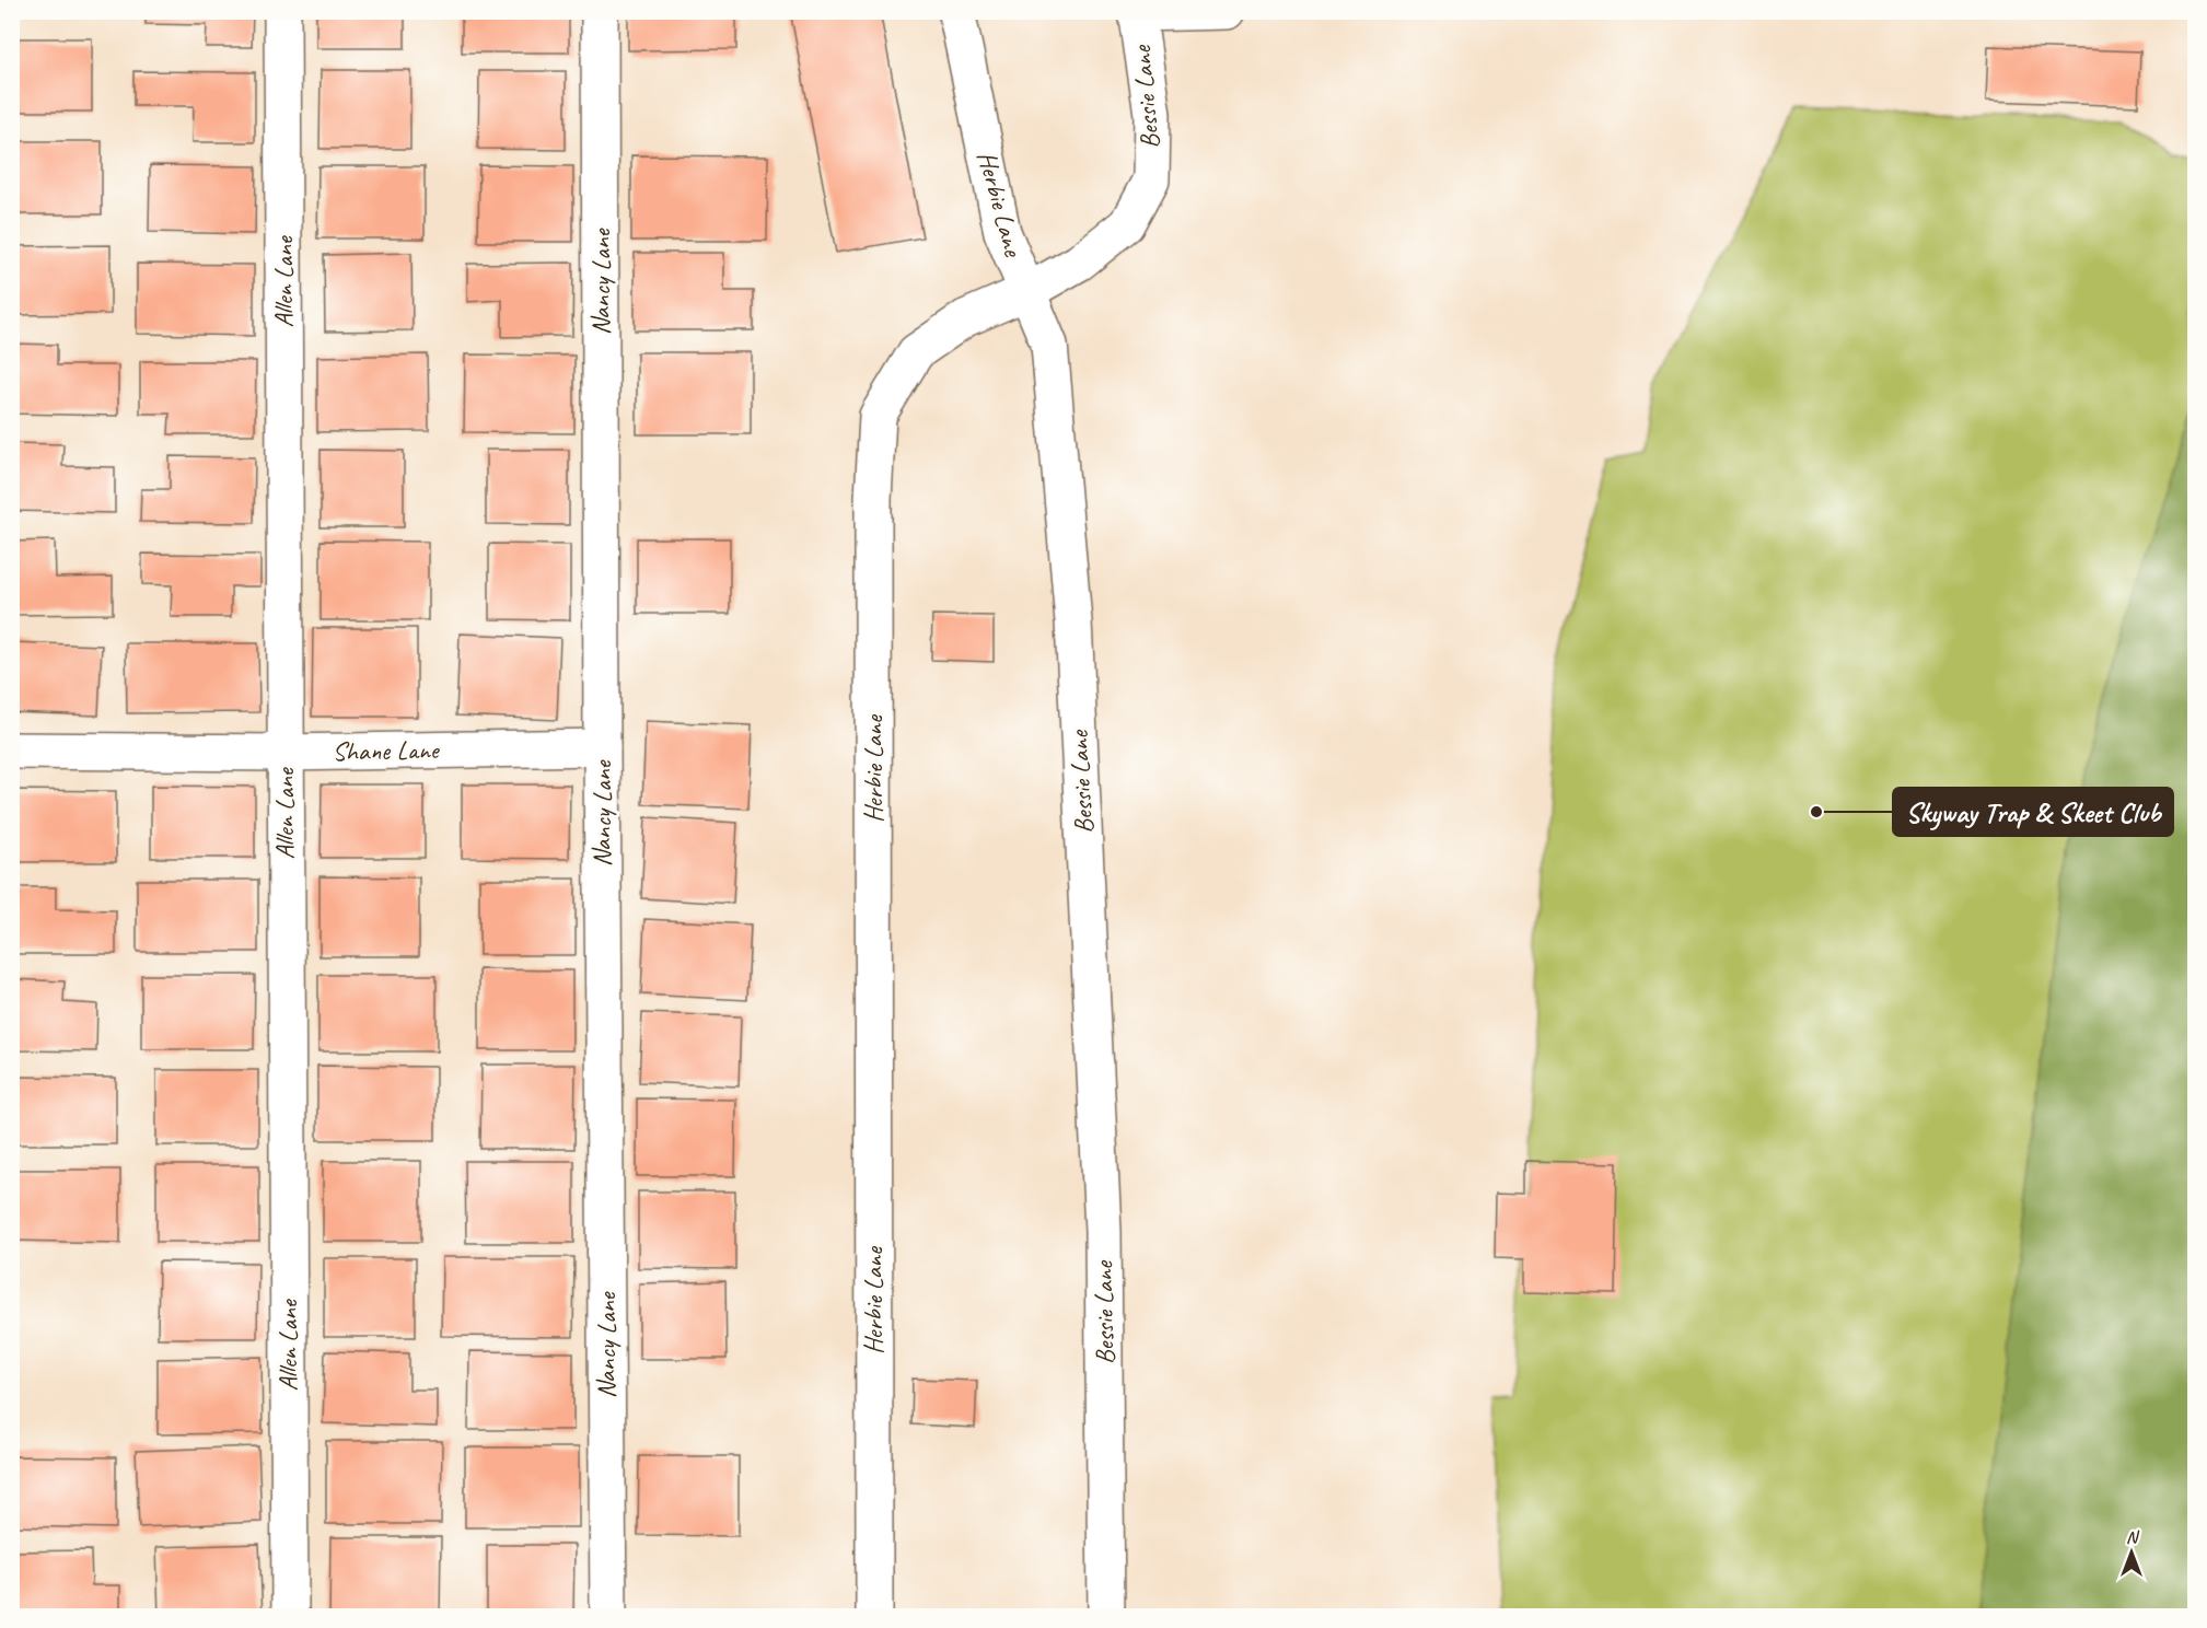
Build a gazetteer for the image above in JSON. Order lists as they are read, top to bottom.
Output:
{
  "streets": {
    "street": [
      "Bessie Lane",
      "Herbie Lane",
      "Allen Lane",
      "Nancy Lane",
      "Shane Lane"
    ]
  },
  "crossings": [
    ["Bessie Lane", "Herbie Lane"],
    ["Allen Lane", "Shane Lane"],
    ["Nancy Lane", "Shane Lane"]
  ],
  "places": ["Skyway Trap & Skeet Club"],
  "north": "top"
}
